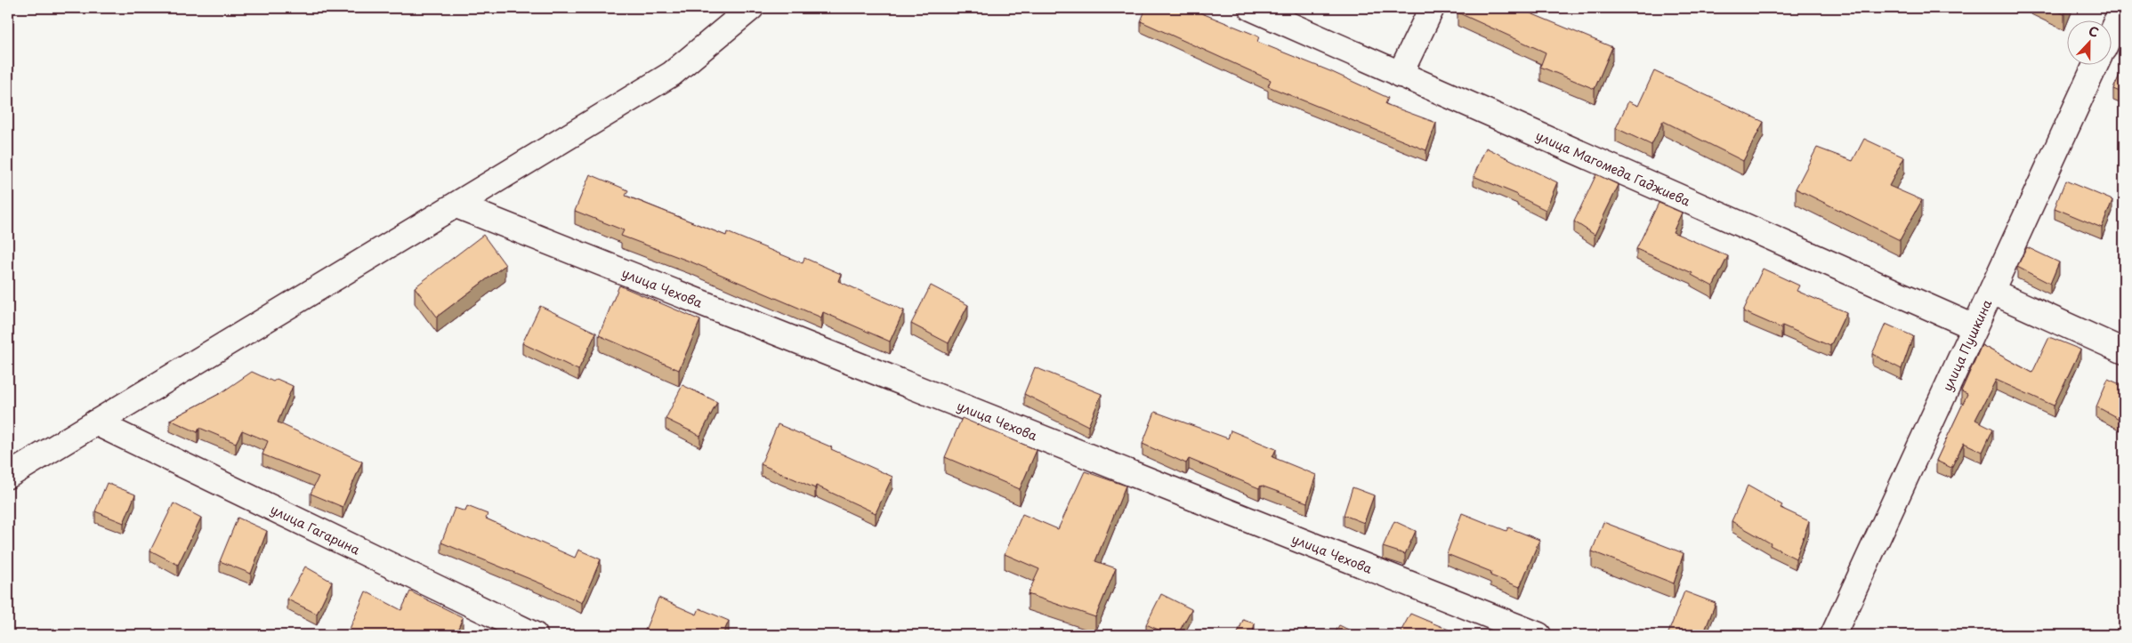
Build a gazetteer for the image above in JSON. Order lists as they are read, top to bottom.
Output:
{
  "streets": {
    "street": [
      "улица Магомеда Гаджиева",
      "улица Чехова",
      "улица Пушкина",
      "улица Гагарина"
    ]
  },
  "crossings": [
    ["улица Магомеда Гаджиева", "улица Пушкина"]
  ],
  "north": "top"
}
